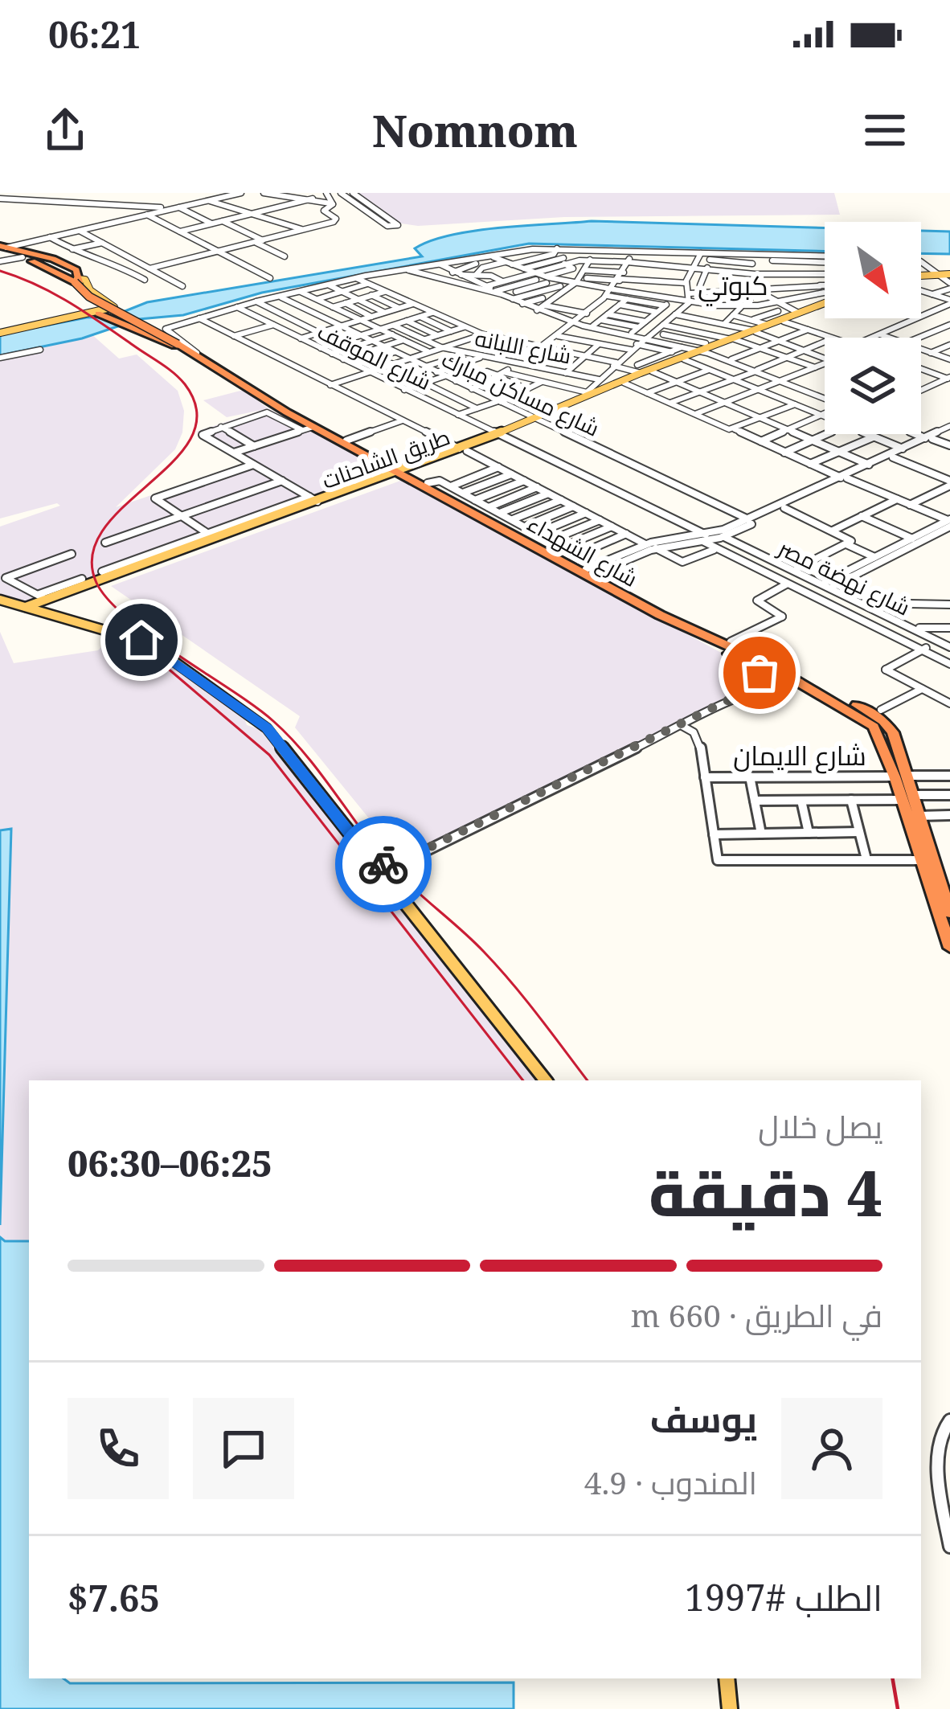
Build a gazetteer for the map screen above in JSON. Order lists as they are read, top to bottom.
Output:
{
  "streets": {
    "highway": ["شارع الشهداء"],
    "main road": ["طريق الشاحنات"],
    "street": [
      "شارع اللبانه",
      "شارع الموقف",
      "شارع مساكن مبارك",
      "شارع نهضة مصر",
      "شارع الايمان"
    ]
  },
  "crossings": [
    ["شارع الموقف", "طريق الشاحنات"],
    ["شارع مساكن مبارك", "طريق الشاحنات"],
    ["طريق الشاحنات", "شارع الشهداء"],
    ["شارع الشهداء", "شارع الايمان"]
  ],
  "districts": ["كبوتي"],
  "north": "bottom right",
  "page": {
    "status": "06:21",
    "header": "Nomnom",
    "heading": ["4 دقيقة", "يصل خلال", "06:25–06:30"],
    "panel": [
      "يوسف",
      "المندوب · 4.9",
      "الطلب #1997",
      "$7.65"
    ],
    "bar": "في الطريق · 660 m"
  }
}
